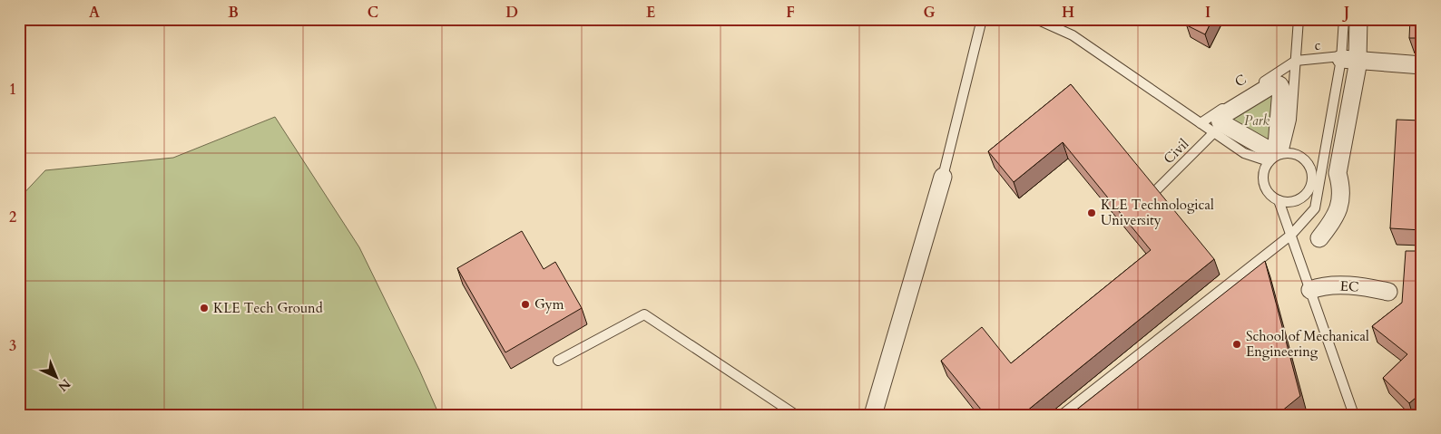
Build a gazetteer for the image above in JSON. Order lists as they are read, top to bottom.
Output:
{
  "streets": {
    "street": ["EC"],
    "lane": ["c", "C", "Civil"]
  },
  "crossings": [
    ["c", "C"]
  ],
  "parks": ["Park"],
  "places": [
    "KLE Technological University",
    "Gym",
    "KLE Tech Ground",
    "School of Mechanical Engineering"
  ],
  "north": "bottom right",
  "grid": {
    "columns": [
      "A",
      "B",
      "C",
      "D",
      "E",
      "F",
      "G",
      "H",
      "I",
      "J"
    ],
    "rows": ["1", "2", "3"]
  }
}
